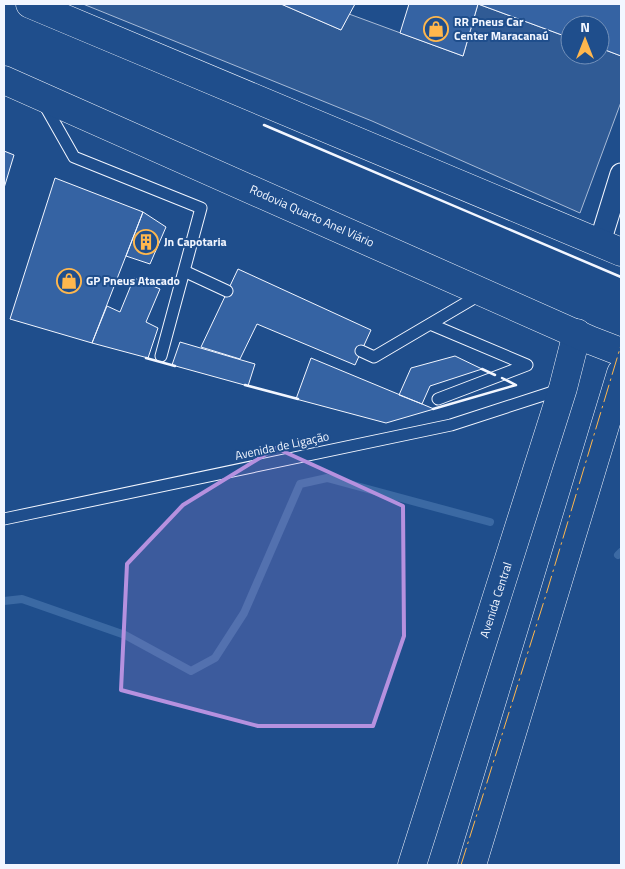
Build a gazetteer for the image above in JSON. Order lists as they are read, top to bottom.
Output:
{
  "streets": {
    "main road": ["Rodovia Quarto Anel Viário", "Avenida Central"],
    "lane": ["Avenida de Ligação"]
  },
  "crossings": [
    ["Rodovia Quarto Anel Viário", "Avenida Central"],
    ["Avenida de Ligação", "Avenida Central"]
  ],
  "places": {
    "shop": ["RR Pneus Car Center Maracanaú", "GP Pneus Atacado"],
    "building": ["Jn Capotaria"]
  },
  "north": "top"
}
